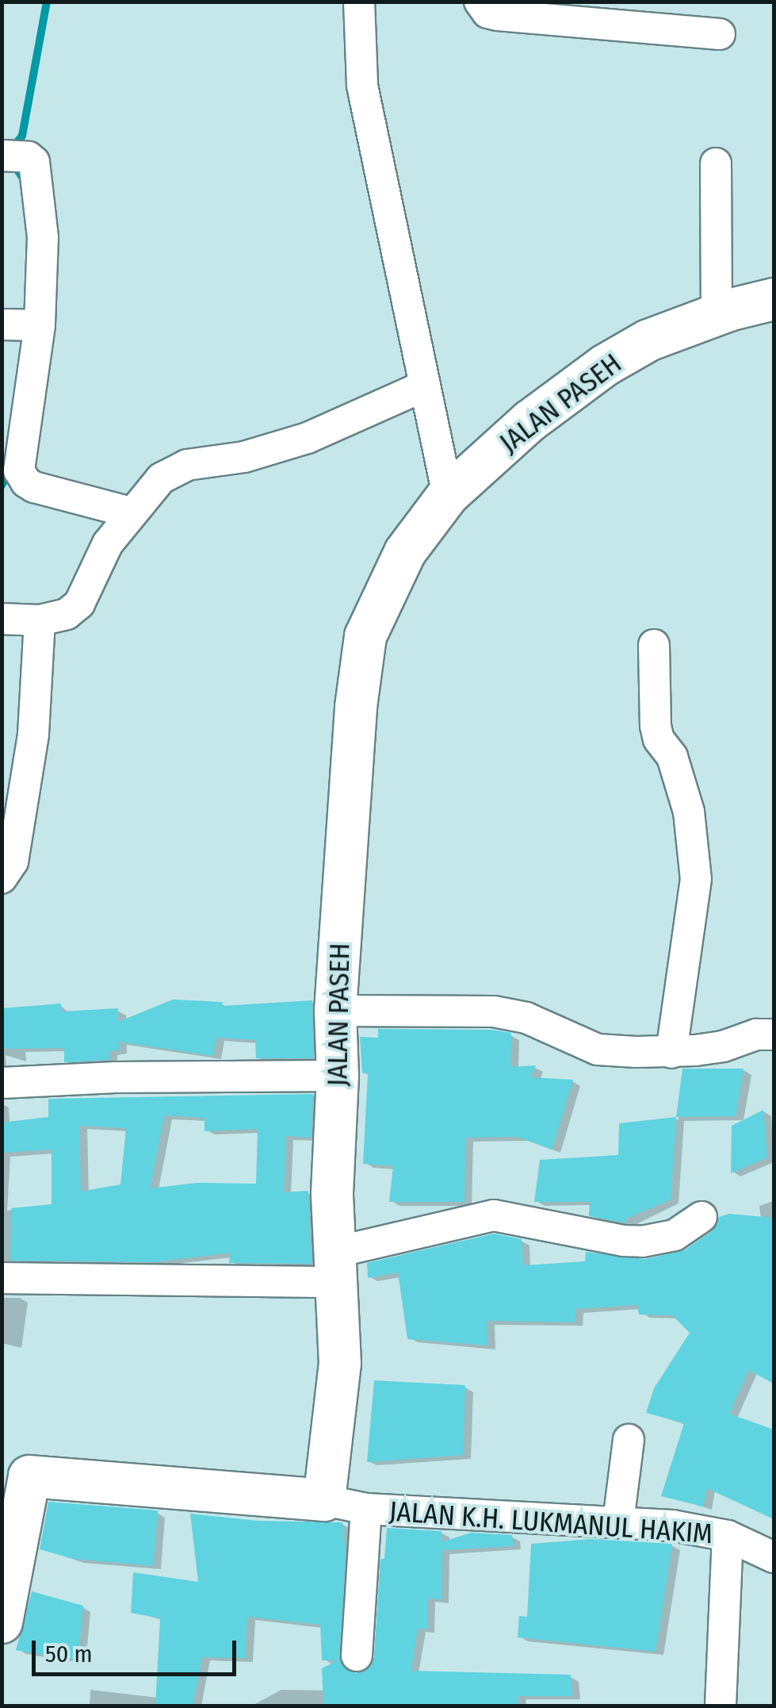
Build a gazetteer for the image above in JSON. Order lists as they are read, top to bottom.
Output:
{
  "streets": {
    "street": ["JALAN PASEH", "JALAN K.H. LUKMANUL HAKIM"]
  },
  "crossings": [
    ["JALAN PASEH", "JALAN K.H. LUKMANUL HAKIM"]
  ],
  "scale_bar": "50 m"
}
